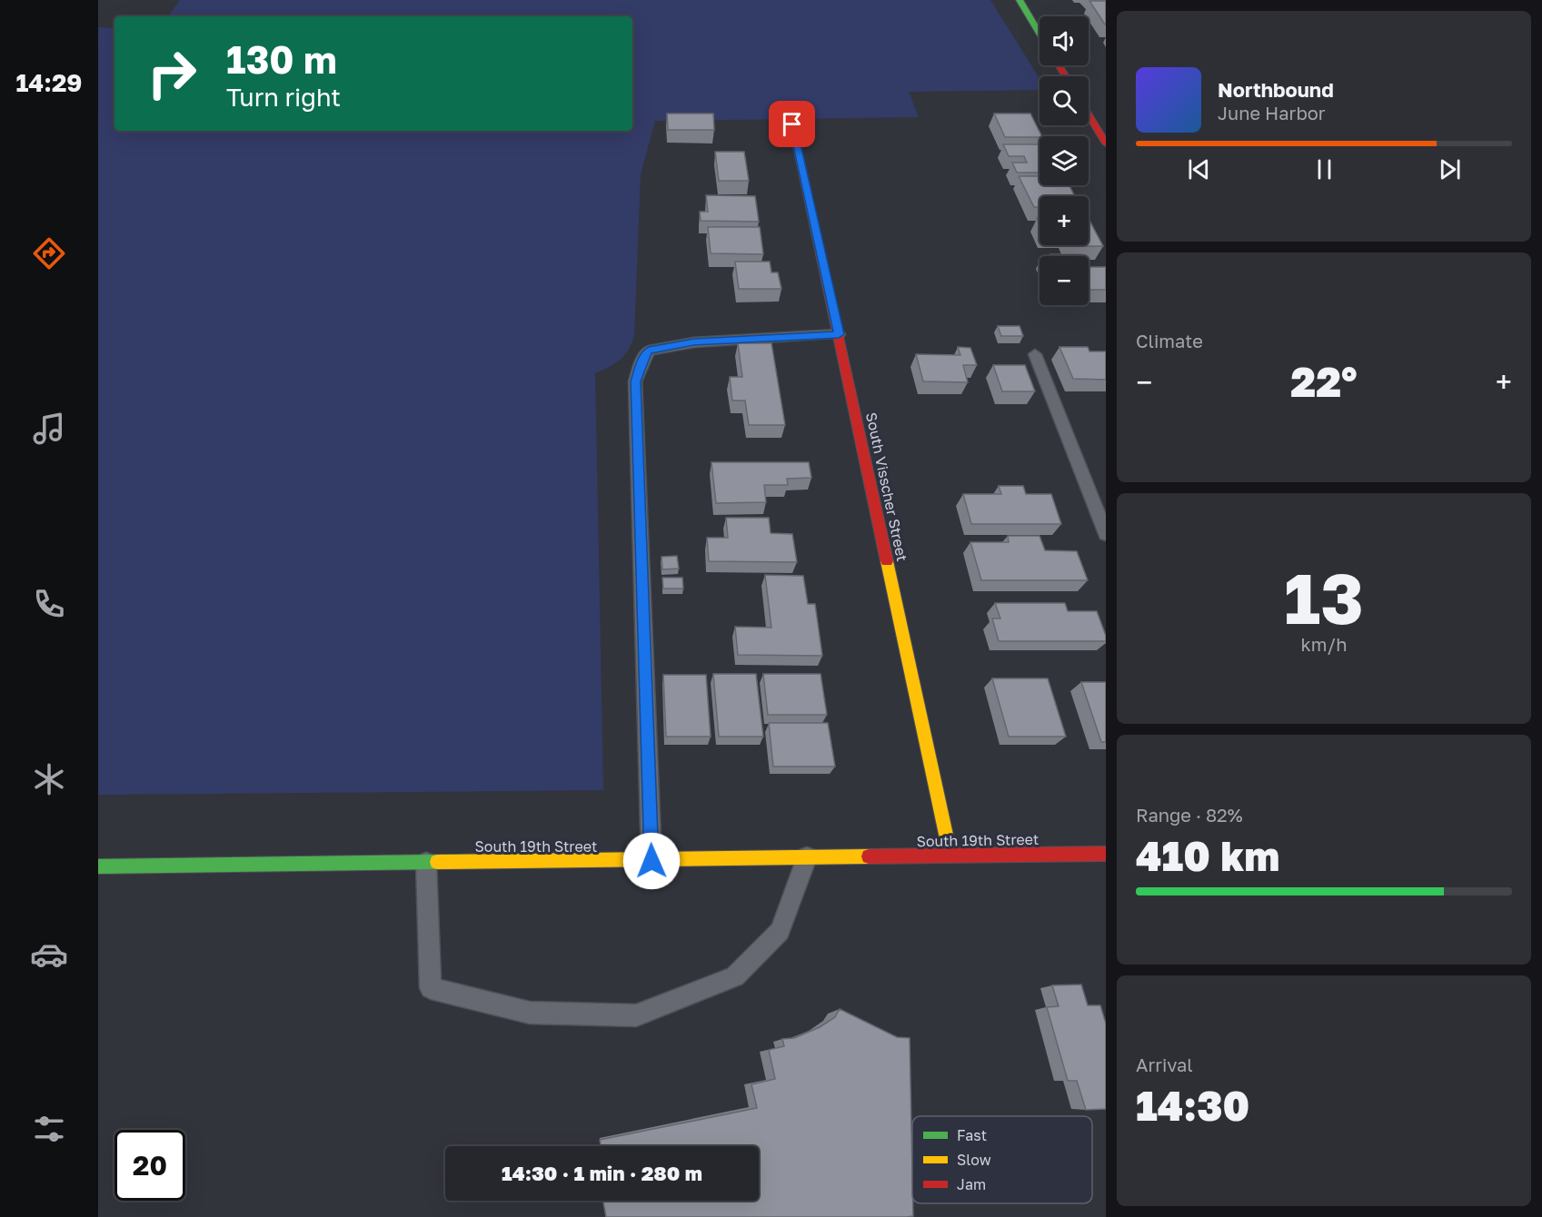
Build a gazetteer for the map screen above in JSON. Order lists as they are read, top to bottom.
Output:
{
  "streets": {
    "street": ["South Visscher Street", "South 19th Street"]
  },
  "crossings": [
    ["South Visscher Street", "South 19th Street"]
  ],
  "legend": ["Fast", "Slow", "Jam"],
  "page": {
    "tabs": "14:29",
    "map_buttons": ["+", "−"],
    "turn": ["130 m", "Turn right"],
    "song": ["Northbound", "June Harbor"],
    "tile": [
      "Climate",
      ["13", "km/h"],
      ["Range · 82%", "410 km"],
      ["Arrival", "14:30"]
    ],
    "heat": ["−", "22°", "+"],
    "limit": "20",
    "trip": "14:30 · 1 min · 280 m"
  }
}
